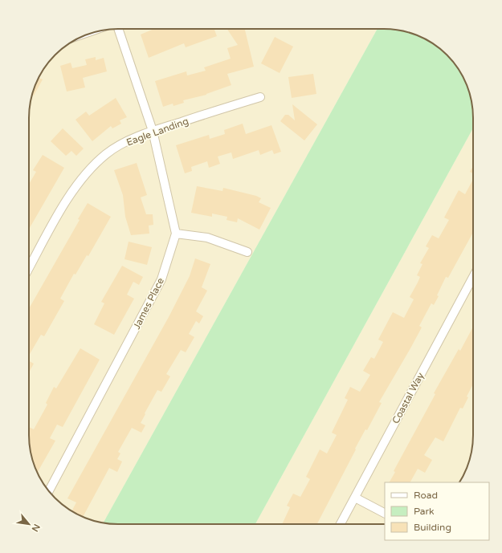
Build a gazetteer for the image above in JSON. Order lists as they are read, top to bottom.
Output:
{
  "streets": {
    "street": ["Eagle Landing", "James Place", "Coastal Way"]
  },
  "legend": ["Road", "Park", "Building"],
  "north": "bottom right"
}
